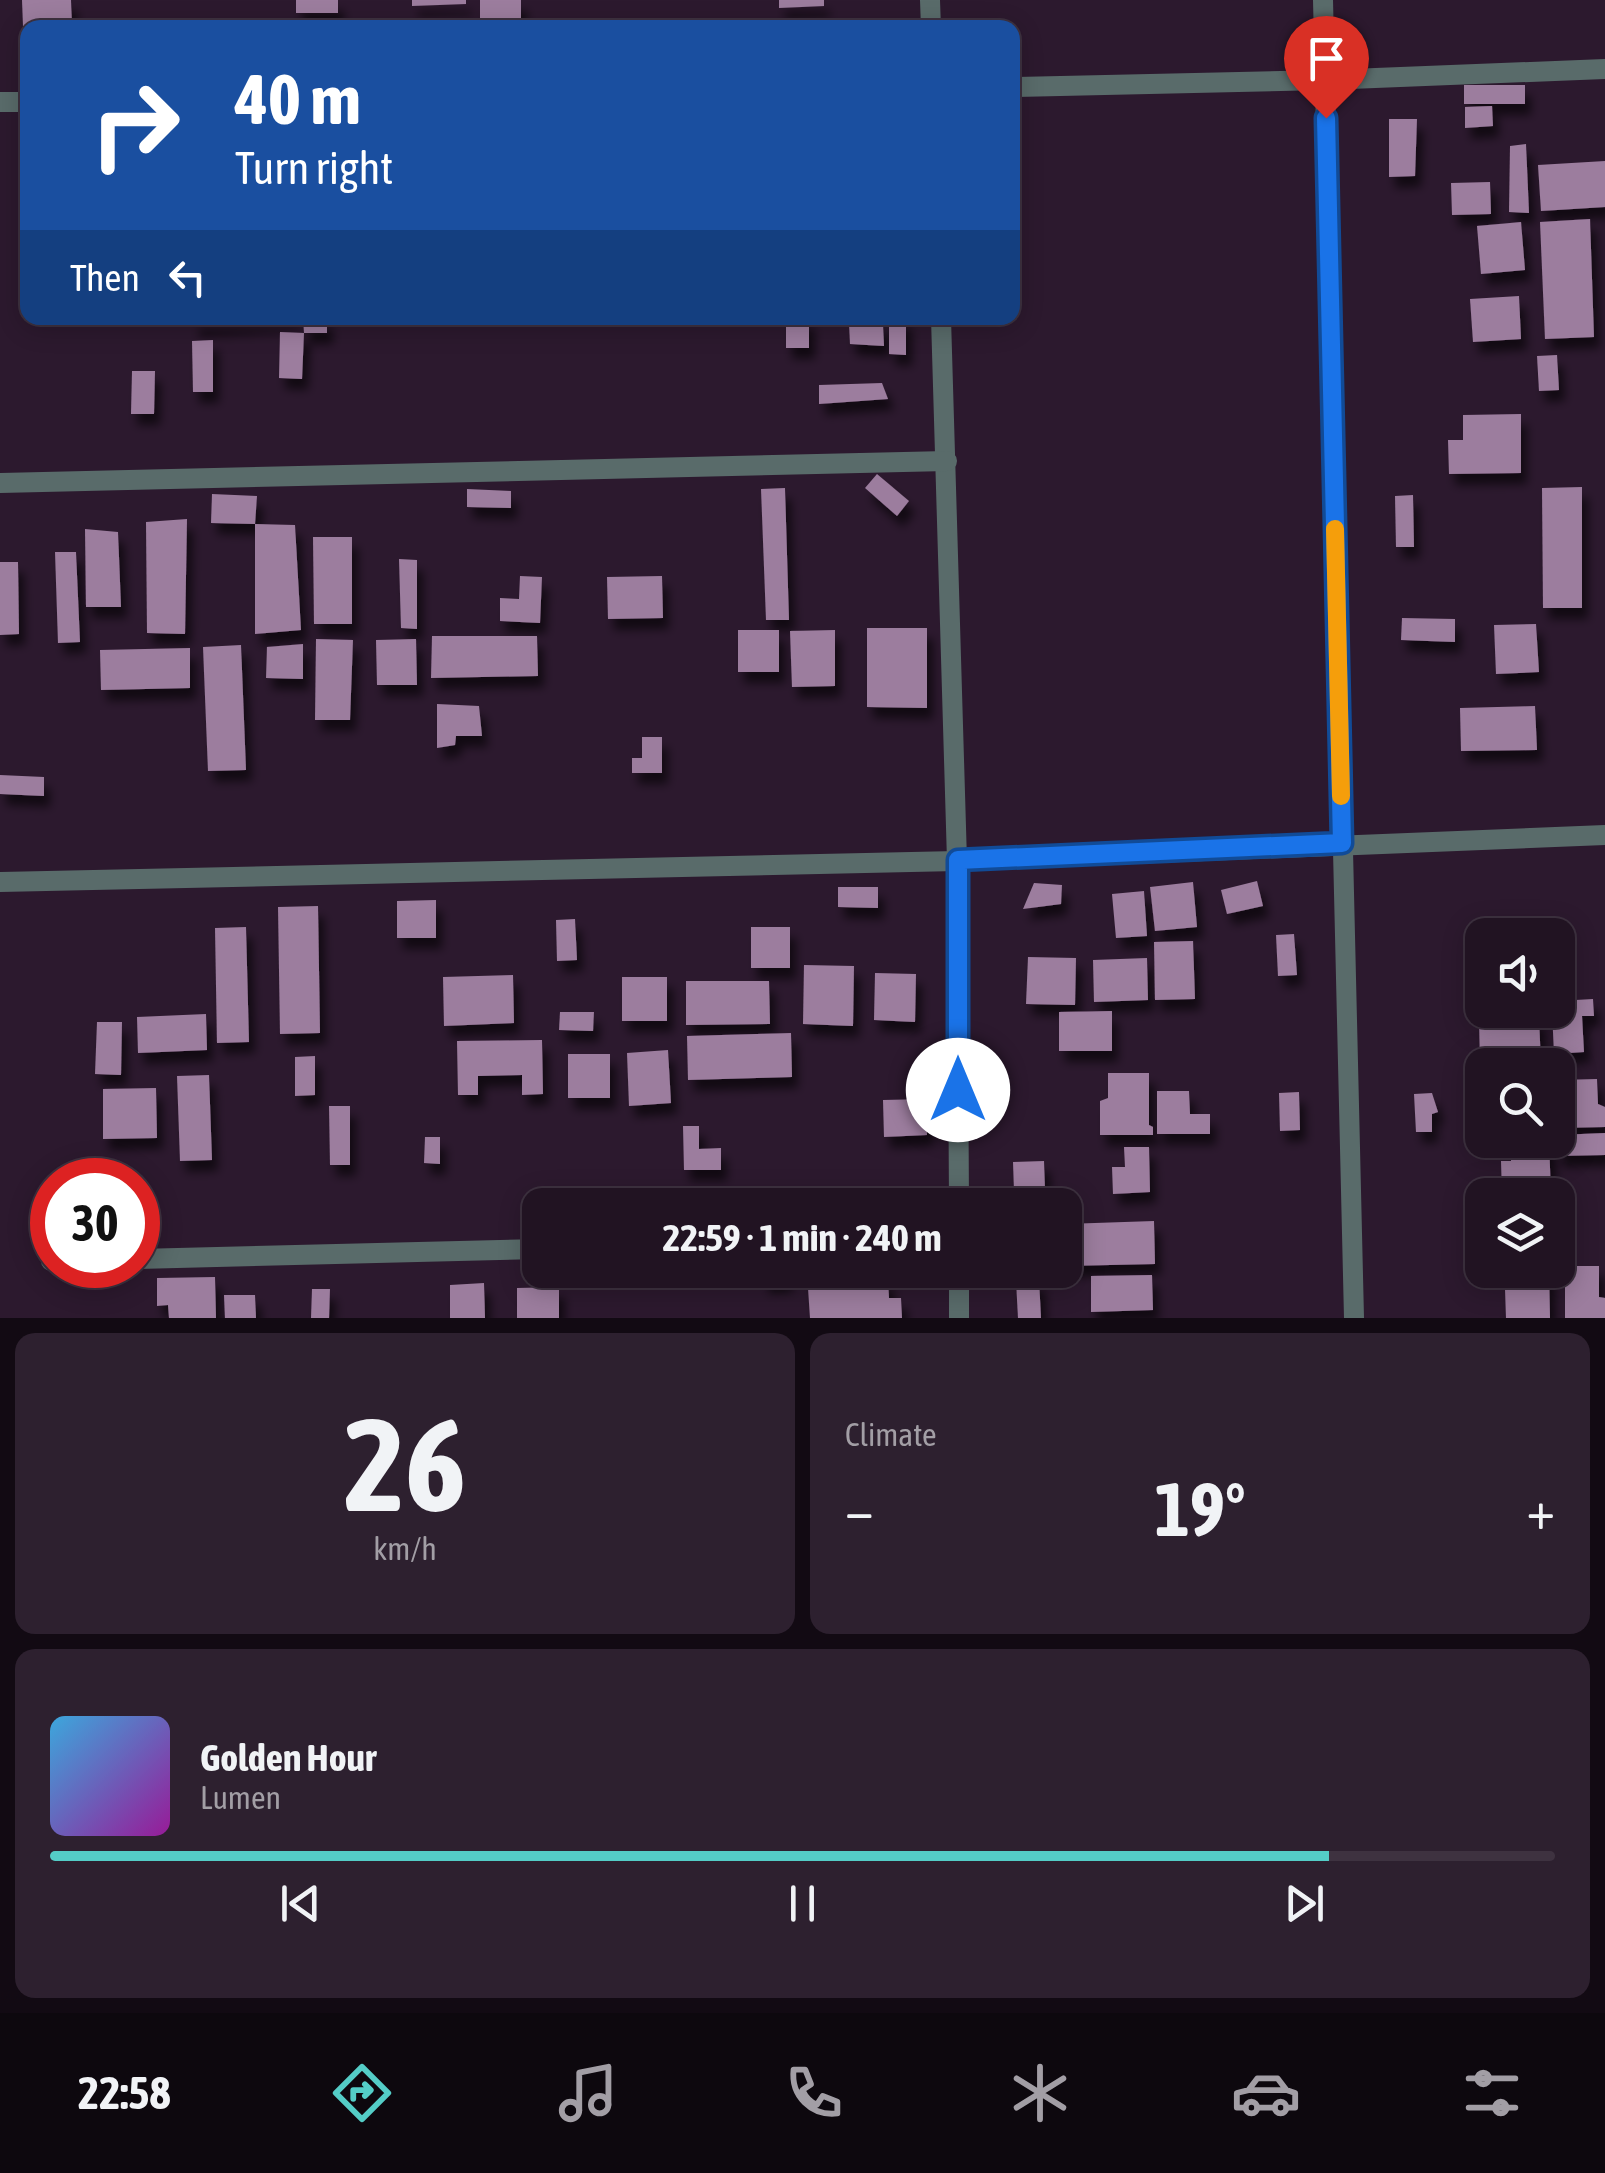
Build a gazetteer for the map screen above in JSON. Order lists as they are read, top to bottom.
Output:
{
  "page": {
    "turn": ["40 m", "Turn right"],
    "then": "Then",
    "limit": "30",
    "trip": "22:59 · 1 min · 240 m",
    "tile": [
      ["26", "km/h"],
      "Climate"
    ],
    "heat": ["−", "19°", "+"],
    "song": ["Golden Hour", "Lumen"],
    "tabs": "22:58"
  }
}
